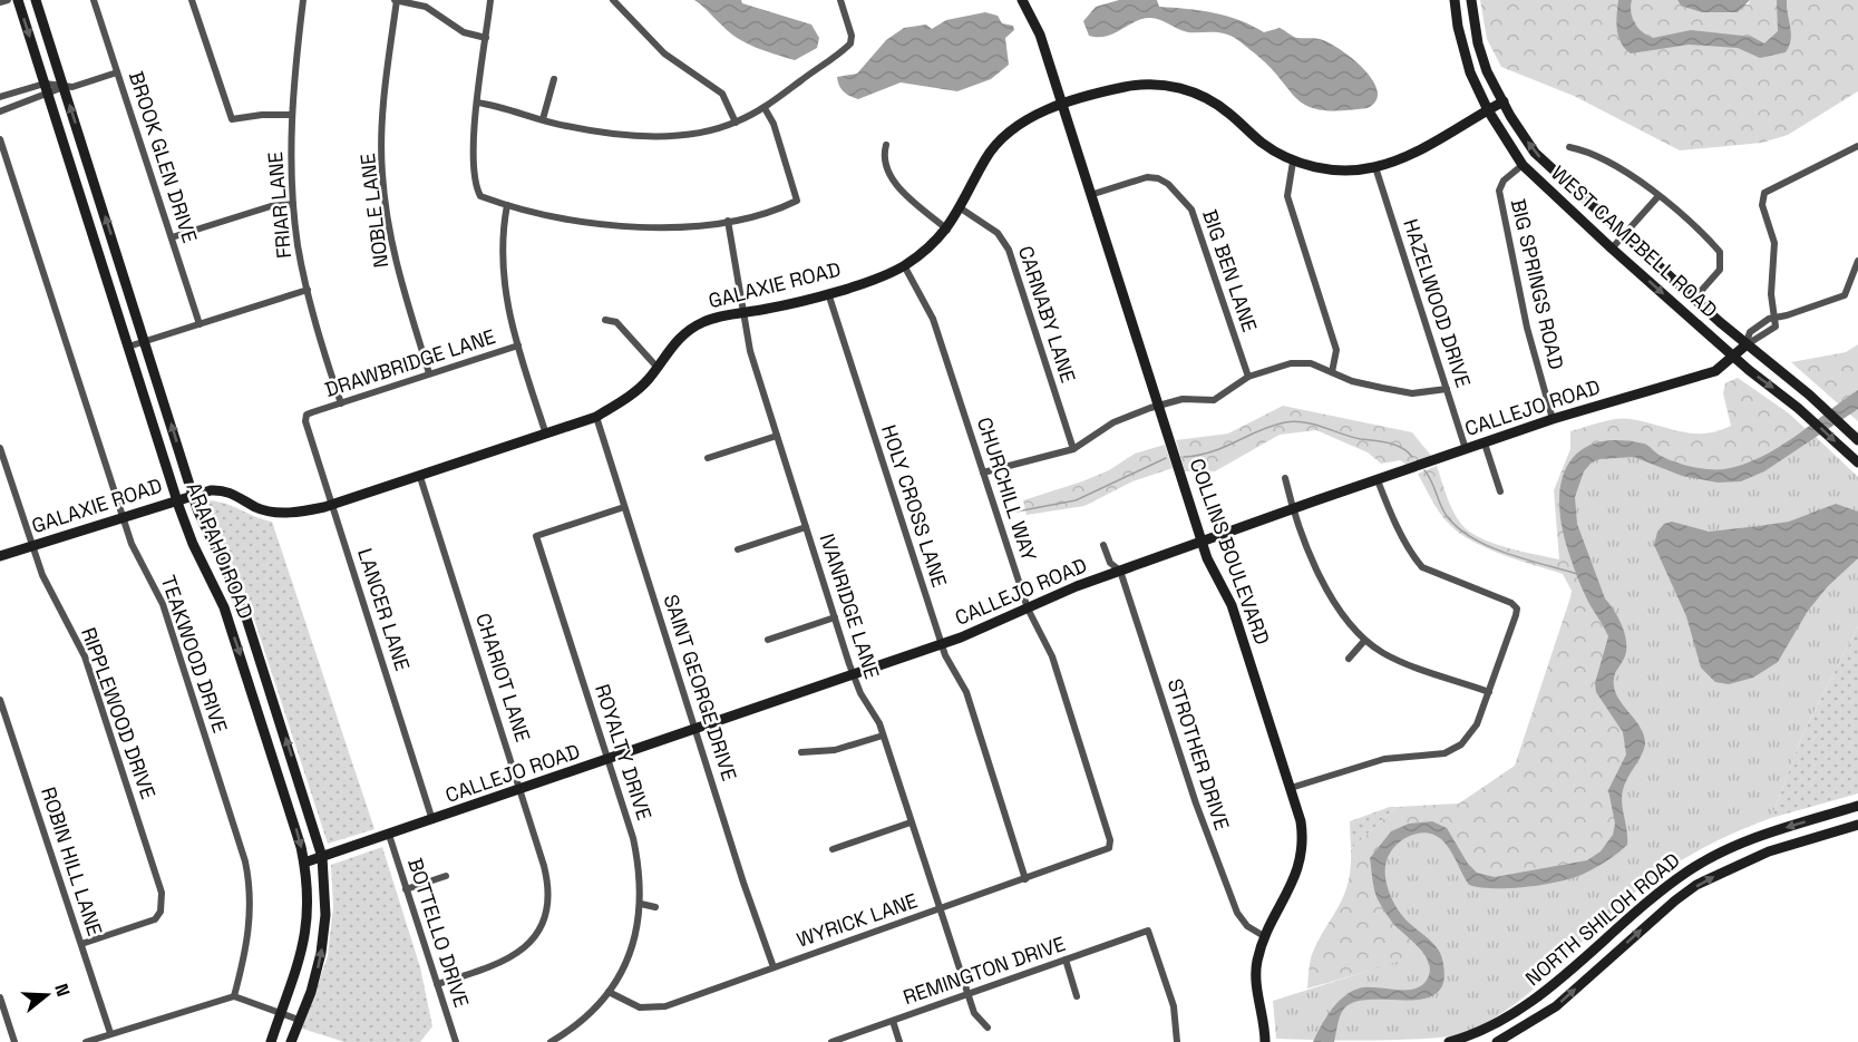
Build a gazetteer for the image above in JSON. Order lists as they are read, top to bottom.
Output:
{
  "streets": {
    "main road": [
      "WEST CAMPBELL ROAD",
      "GALAXIE ROAD",
      "CALLEJO ROAD",
      "ARAPAHO ROAD",
      "COLLINS BOULEVARD",
      "NORTH SHILOH ROAD"
    ],
    "street": [
      "BROOK GLEN DRIVE",
      "FRIAR LANE",
      "NOBLE LANE",
      "BIG BEN LANE",
      "BIG SPRINGS ROAD",
      "HAZELWOOD DRIVE",
      "CARNABY LANE",
      "DRAWBRIDGE LANE",
      "CHURCHILL WAY",
      "HOLY CROSS LANE",
      "IVANRIDGE LANE",
      "LANCER LANE",
      "TEAKWOOD DRIVE",
      "CHARIOT LANE",
      "SAINT GEORGE DRIVE",
      "RIPPLEWOOD DRIVE",
      "ROYALTY DRIVE",
      "STROTHER DRIVE",
      "ROBIN HILL LANE",
      "WYRICK LANE",
      "BOTTELLO DRIVE",
      "REMINGTON DRIVE"
    ]
  },
  "crossings": [
    ["FRIAR LANE", "DRAWBRIDGE LANE"],
    ["NOBLE LANE", "DRAWBRIDGE LANE"],
    ["WEST CAMPBELL ROAD", "BIG SPRINGS ROAD"],
    ["WEST CAMPBELL ROAD", "GALAXIE ROAD"],
    ["WEST CAMPBELL ROAD", "CALLEJO ROAD"],
    ["BIG BEN LANE", "COLLINS BOULEVARD"],
    ["BIG SPRINGS ROAD", "CALLEJO ROAD"],
    ["GALAXIE ROAD", "HAZELWOOD DRIVE"],
    ["GALAXIE ROAD", "CARNABY LANE"],
    ["GALAXIE ROAD", "CHURCHILL WAY"],
    ["GALAXIE ROAD", "HOLY CROSS LANE"],
    ["GALAXIE ROAD", "ARAPAHO ROAD"],
    ["GALAXIE ROAD", "COLLINS BOULEVARD"],
    ["GALAXIE ROAD", "IVANRIDGE LANE"],
    ["GALAXIE ROAD", "LANCER LANE"],
    ["GALAXIE ROAD", "TEAKWOOD DRIVE"],
    ["GALAXIE ROAD", "CHARIOT LANE"],
    ["GALAXIE ROAD", "SAINT GEORGE DRIVE"],
    ["GALAXIE ROAD", "RIPPLEWOOD DRIVE"],
    ["HAZELWOOD DRIVE", "CALLEJO ROAD"],
    ["DRAWBRIDGE LANE", "LANCER LANE"],
    ["CALLEJO ROAD", "CHURCHILL WAY"],
    ["CALLEJO ROAD", "HOLY CROSS LANE"],
    ["CALLEJO ROAD", "ARAPAHO ROAD"],
    ["CALLEJO ROAD", "COLLINS BOULEVARD"],
    ["CALLEJO ROAD", "IVANRIDGE LANE"],
    ["CALLEJO ROAD", "LANCER LANE"],
    ["CALLEJO ROAD", "CHARIOT LANE"],
    ["CALLEJO ROAD", "SAINT GEORGE DRIVE"],
    ["CALLEJO ROAD", "ROYALTY DRIVE"],
    ["CALLEJO ROAD", "STROTHER DRIVE"],
    ["CALLEJO ROAD", "BOTTELLO DRIVE"],
    ["CHURCHILL WAY", "WYRICK LANE"],
    ["HOLY CROSS LANE", "WYRICK LANE"],
    ["COLLINS BOULEVARD", "STROTHER DRIVE"],
    ["IVANRIDGE LANE", "WYRICK LANE"],
    ["IVANRIDGE LANE", "REMINGTON DRIVE"],
    ["CHARIOT LANE", "BOTTELLO DRIVE"],
    ["SAINT GEORGE DRIVE", "ROYALTY DRIVE"],
    ["SAINT GEORGE DRIVE", "WYRICK LANE"],
    ["RIPPLEWOOD DRIVE", "ROBIN HILL LANE"],
    ["ROYALTY DRIVE", "WYRICK LANE"]
  ],
  "north": "right"
}
